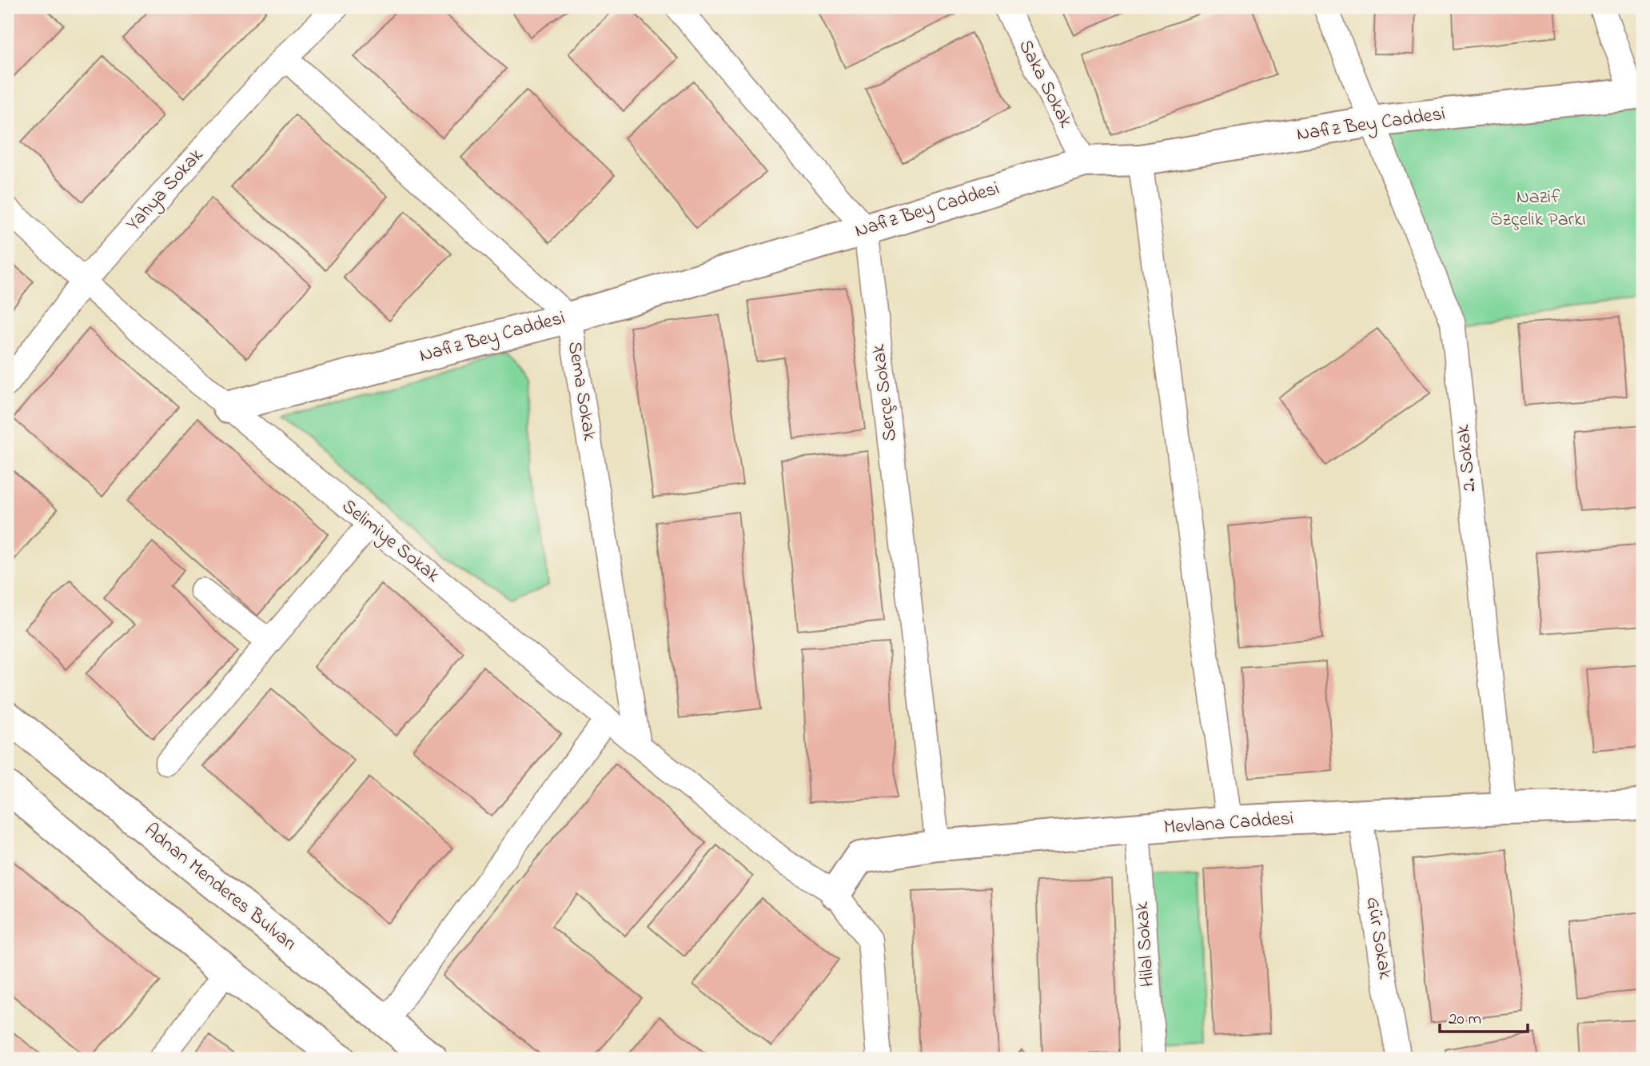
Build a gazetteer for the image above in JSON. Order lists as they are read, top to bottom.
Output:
{
  "streets": {
    "street": [
      "Saka Sokak",
      "Nafiz Bey Caddesi",
      "Yahya Sokak",
      "Sema Sokak",
      "Serçe Sokak",
      "2. Sokak",
      "Selimiye Sokak",
      "Mevlana Caddesi",
      "Adnan Menderes Bulvarı",
      "Gür Sokak",
      "Hilal Sokak"
    ]
  },
  "crossings": [
    ["Saka Sokak", "Nafiz Bey Caddesi"],
    ["Nafiz Bey Caddesi", "Sema Sokak"],
    ["Nafiz Bey Caddesi", "Serçe Sokak"],
    ["Nafiz Bey Caddesi", "2. Sokak"],
    ["Nafiz Bey Caddesi", "Selimiye Sokak"],
    ["Yahya Sokak", "Sema Sokak"],
    ["Yahya Sokak", "Selimiye Sokak"],
    ["Sema Sokak", "Selimiye Sokak"],
    ["Serçe Sokak", "Mevlana Caddesi"],
    ["2. Sokak", "Mevlana Caddesi"],
    ["Selimiye Sokak", "Mevlana Caddesi"],
    ["Mevlana Caddesi", "Gür Sokak"],
    ["Mevlana Caddesi", "Hilal Sokak"]
  ],
  "parks": ["Nazif Özçelik Parkı"],
  "scale_bar": "20 m"
}
